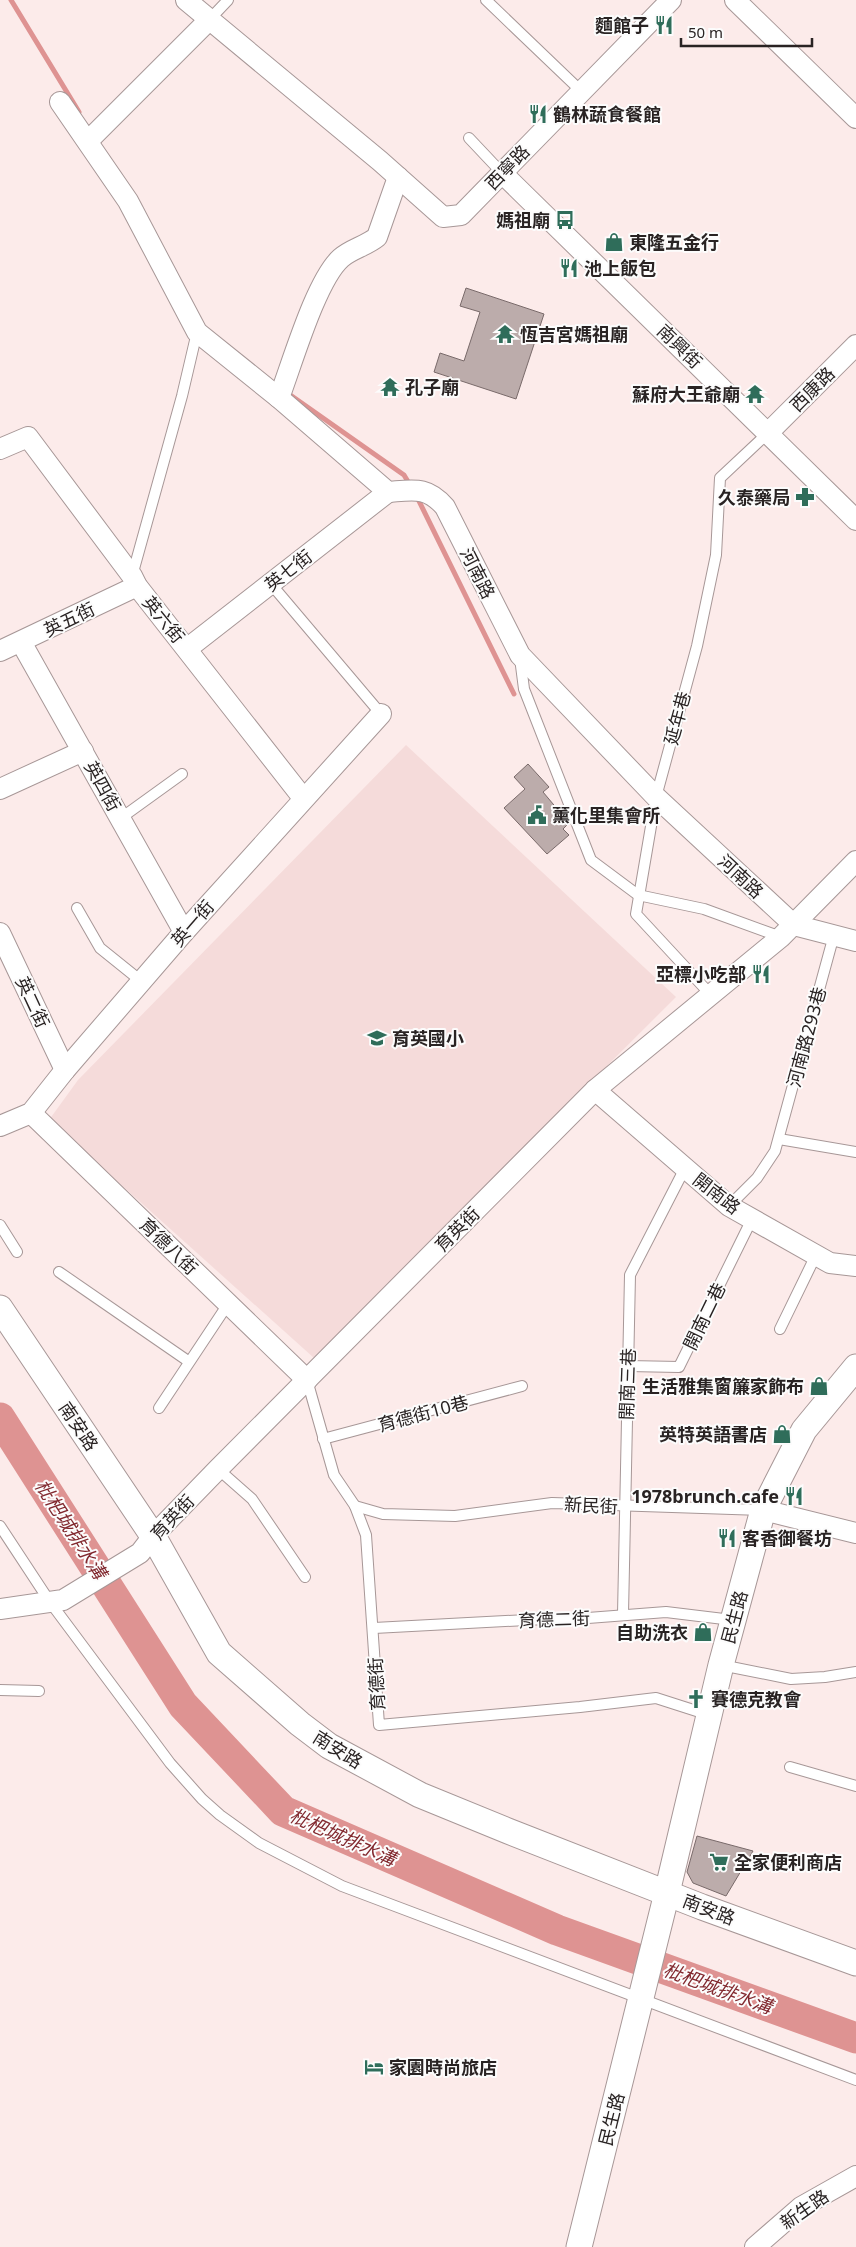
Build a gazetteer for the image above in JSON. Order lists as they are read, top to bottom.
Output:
{
  "streets": {
    "street": [
      "西寧路",
      "南興街",
      "西康路",
      "英七街",
      "河南路",
      "英五街",
      "英六街",
      "英四街",
      "英一街",
      "英二街",
      "開南路",
      "育英街",
      "育德八街",
      "南安路",
      "新民街",
      "民生路",
      "新生路"
    ],
    "lane": [
      "延年巷",
      "河南路293巷",
      "開南二巷",
      "開南三巷",
      "育德街10巷",
      "育德二街",
      "育德街"
    ]
  },
  "crossings": [
    ["西寧路", "南興街"],
    ["南興街", "西康路"],
    ["南興街", "延年巷"],
    ["西康路", "延年巷"],
    ["英七街", "河南路"],
    ["英七街", "英六街"],
    ["河南路", "延年巷"],
    ["河南路", "河南路293巷"],
    ["河南路", "育英街"],
    ["英五街", "英六街"],
    ["英五街", "英四街"],
    ["英六街", "英一街"],
    ["延年巷", "育英街"],
    ["英四街", "英一街"],
    ["英一街", "英二街"],
    ["英一街", "育德八街"],
    ["河南路293巷", "開南路"],
    ["開南路", "育英街"],
    ["開南路", "開南二巷"],
    ["開南路", "開南三巷"],
    ["育英街", "育德八街"],
    ["育英街", "南安路"],
    ["育英街", "育德街"],
    ["育德八街", "育德街"],
    ["開南二巷", "開南三巷"],
    ["開南三巷", "新民街"],
    ["開南三巷", "育德二街"],
    ["育德街10巷", "育德街"],
    ["南安路", "民生路"],
    ["新民街", "民生路"],
    ["新民街", "育德街"],
    ["民生路", "育德二街"],
    ["民生路", "育德街"],
    ["育德二街", "育德街"]
  ],
  "water": ["枇杷城排水溝"],
  "places": {
    "restaurant": [
      "麵館子",
      "鶴林蔬食餐館",
      "池上飯包",
      "亞標小吃部",
      "1978brunch.cafe",
      "客香御餐坊"
    ],
    "bus stop": ["媽祖廟"],
    "shop": [
      "東隆五金行",
      "生活雅集窗簾家飾布",
      "英特英語書店",
      "自助洗衣"
    ],
    "temple": ["恆吉宮媽祖廟", "孔子廟", "蘇府大王爺廟"],
    "pharmacy": ["久泰藥局"],
    "public building": ["薰化里集會所"],
    "school or university": ["育英國小"],
    "church": ["賽德克教會"],
    "supermarket": ["全家便利商店"],
    "hotel": ["家園時尚旅店"]
  },
  "scale_bar": "50 m"
}
